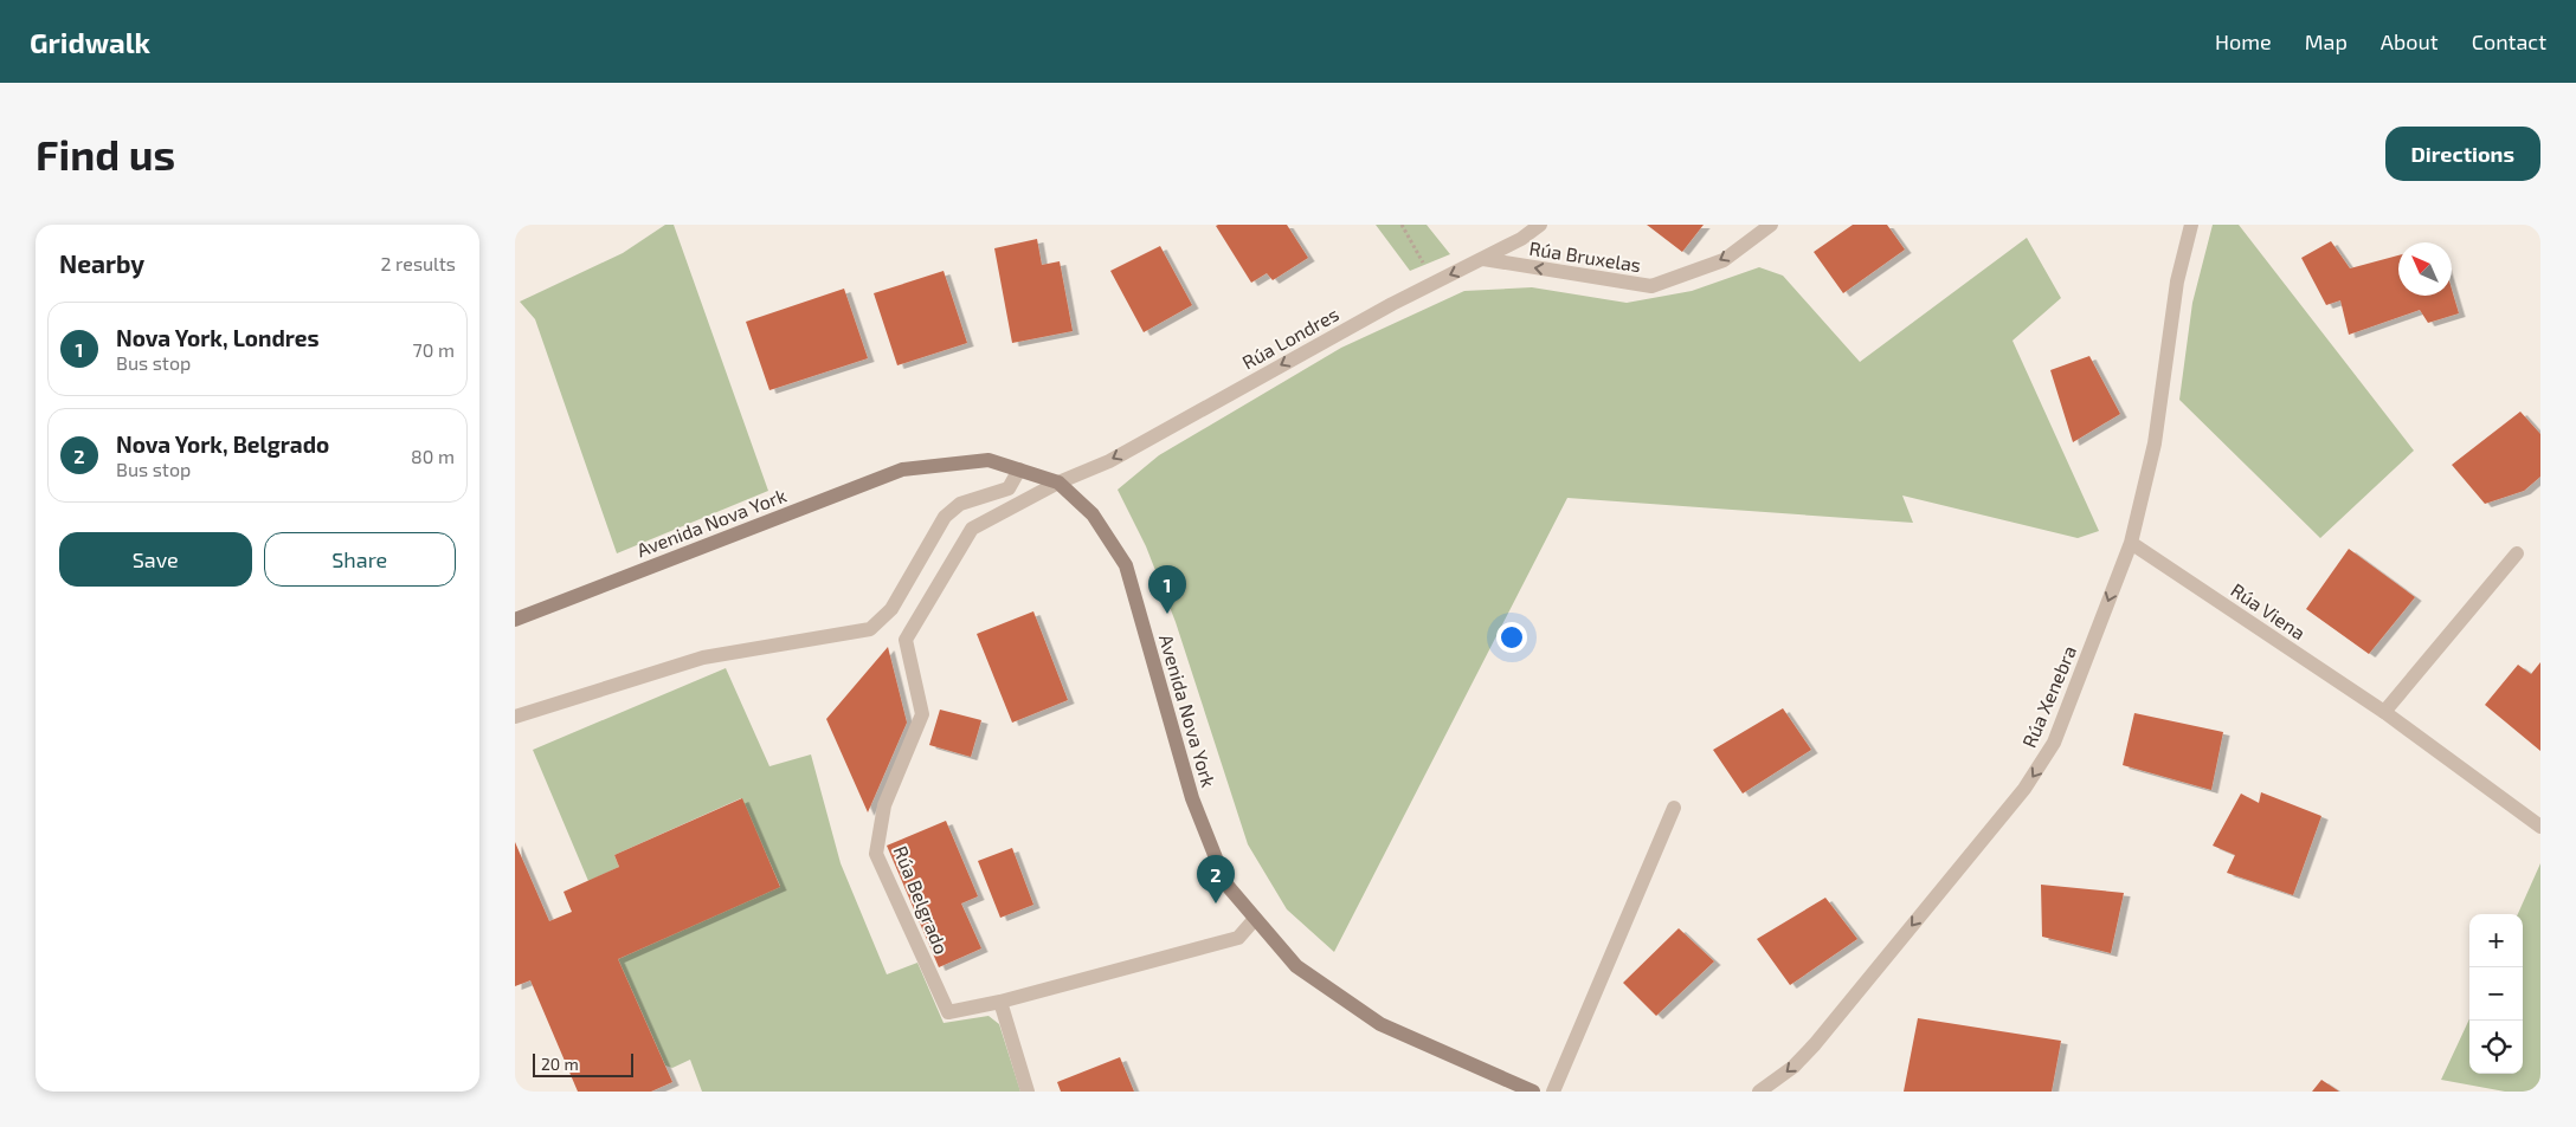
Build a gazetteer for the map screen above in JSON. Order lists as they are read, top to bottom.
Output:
{
  "streets": {
    "main road": ["Avenida Nova York"],
    "street": [
      "Rúa Bruxelas",
      "Rúa Londres",
      "Rúa Viena",
      "Rúa Xenebra",
      "Rúa Belgrado"
    ]
  },
  "crossings": [
    ["Rúa Bruxelas", "Rúa Londres"],
    ["Rúa Londres", "Avenida Nova York"],
    ["Rúa Londres", "Rúa Belgrado"],
    ["Avenida Nova York", "Rúa Belgrado"],
    ["Rúa Viena", "Rúa Xenebra"]
  ],
  "one_way": ["Rúa Bruxelas", "Rúa Londres", "Rúa Xenebra"],
  "scale_bar": "20 m",
  "north": "top left",
  "page": {
    "header": "Gridwalk",
    "nav": [
      "Home",
      "Map",
      "About",
      "Contact"
    ],
    "buttons": [
      "Directions",
      ["Save", "Share"]
    ],
    "title": "Find us",
    "heading": ["Nearby", "2 results"],
    "list": [
      {
        "mark": "1",
        "name": "Nova York, Londres",
        "note": "Bus stop",
        "value": "70 m"
      },
      {
        "mark": "2",
        "name": "Nova York, Belgrado",
        "note": "Bus stop",
        "value": "80 m"
      }
    ],
    "pins": ["1", "2"],
    "map_buttons": ["+", "−"],
    "scale": "20 m"
  }
}
